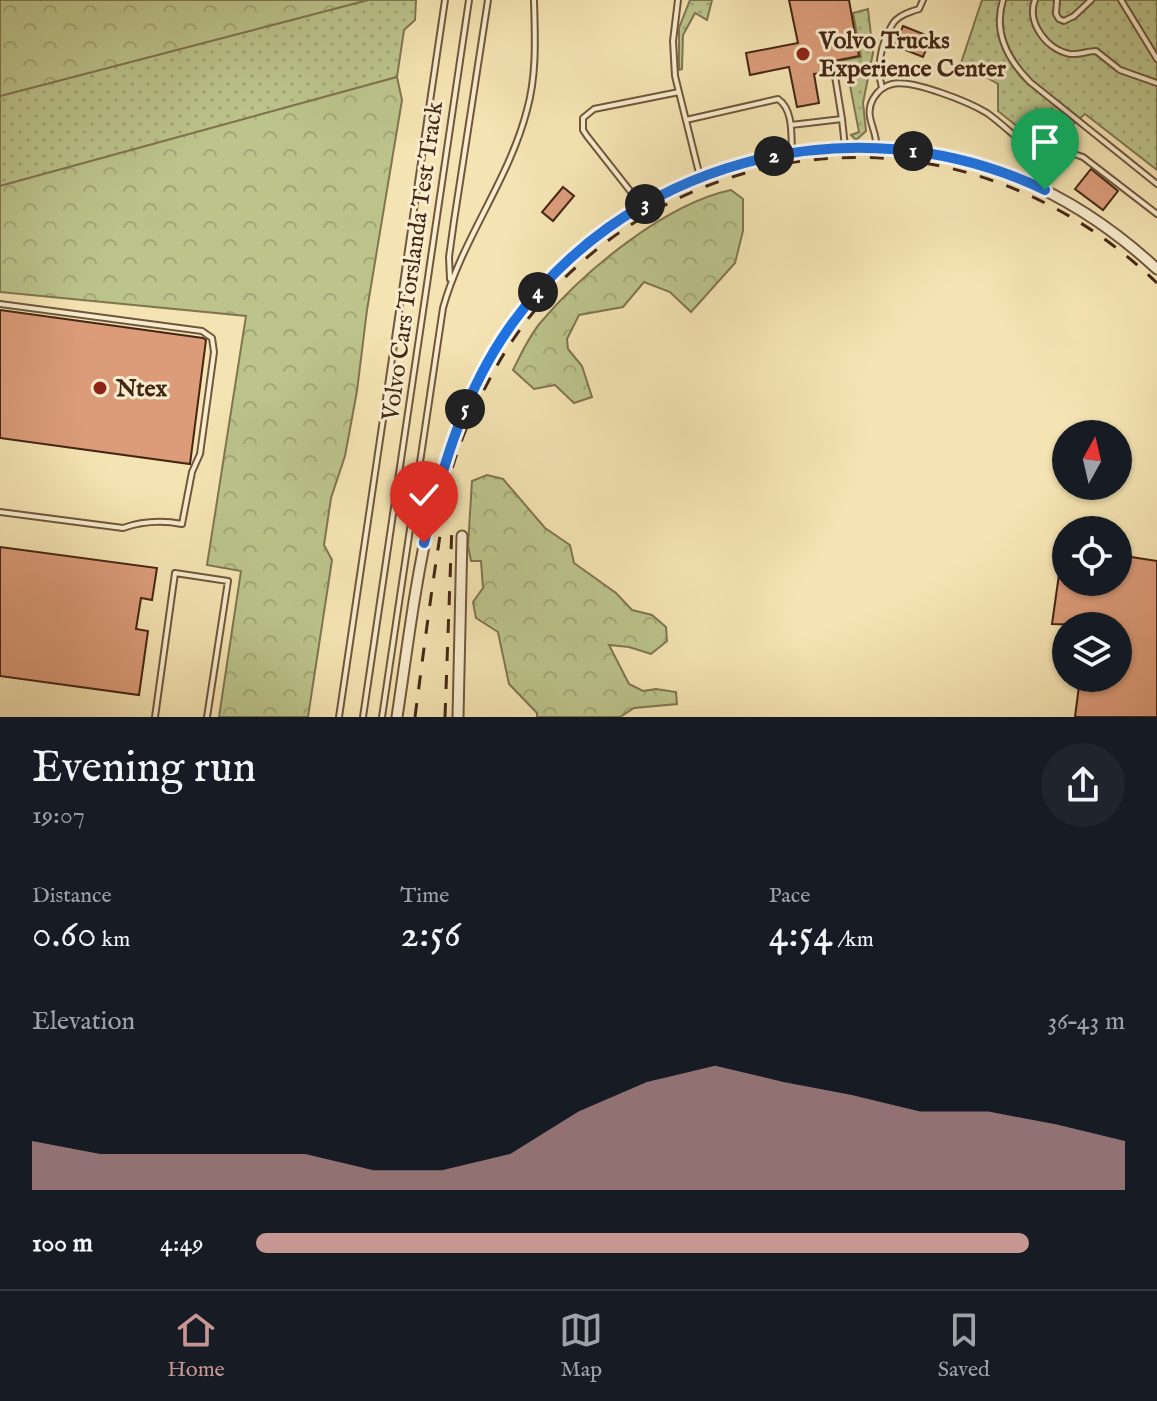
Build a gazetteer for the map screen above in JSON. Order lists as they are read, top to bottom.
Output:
{
  "streets": {
    "lane": ["Volvo Cars Torslanda Test Track"]
  },
  "places": ["Volvo Trucks Experience Center", "Ntex"],
  "north": "top",
  "page": {
    "pins": [
      "1",
      "2",
      "3",
      "4",
      "5"
    ],
    "heading": ["Evening run", "19:07"],
    "stats": [
      ["Distance", "0.60 km"],
      ["Time", "2:56"],
      ["Pace", "4:54 /km"]
    ],
    "chart": ["Elevation", "36–43 m"],
    "list": [
      {
        "name": "100 m",
        "note": "4:49"
      }
    ],
    "tabs": ["Home", "Map", "Saved"]
  }
}
